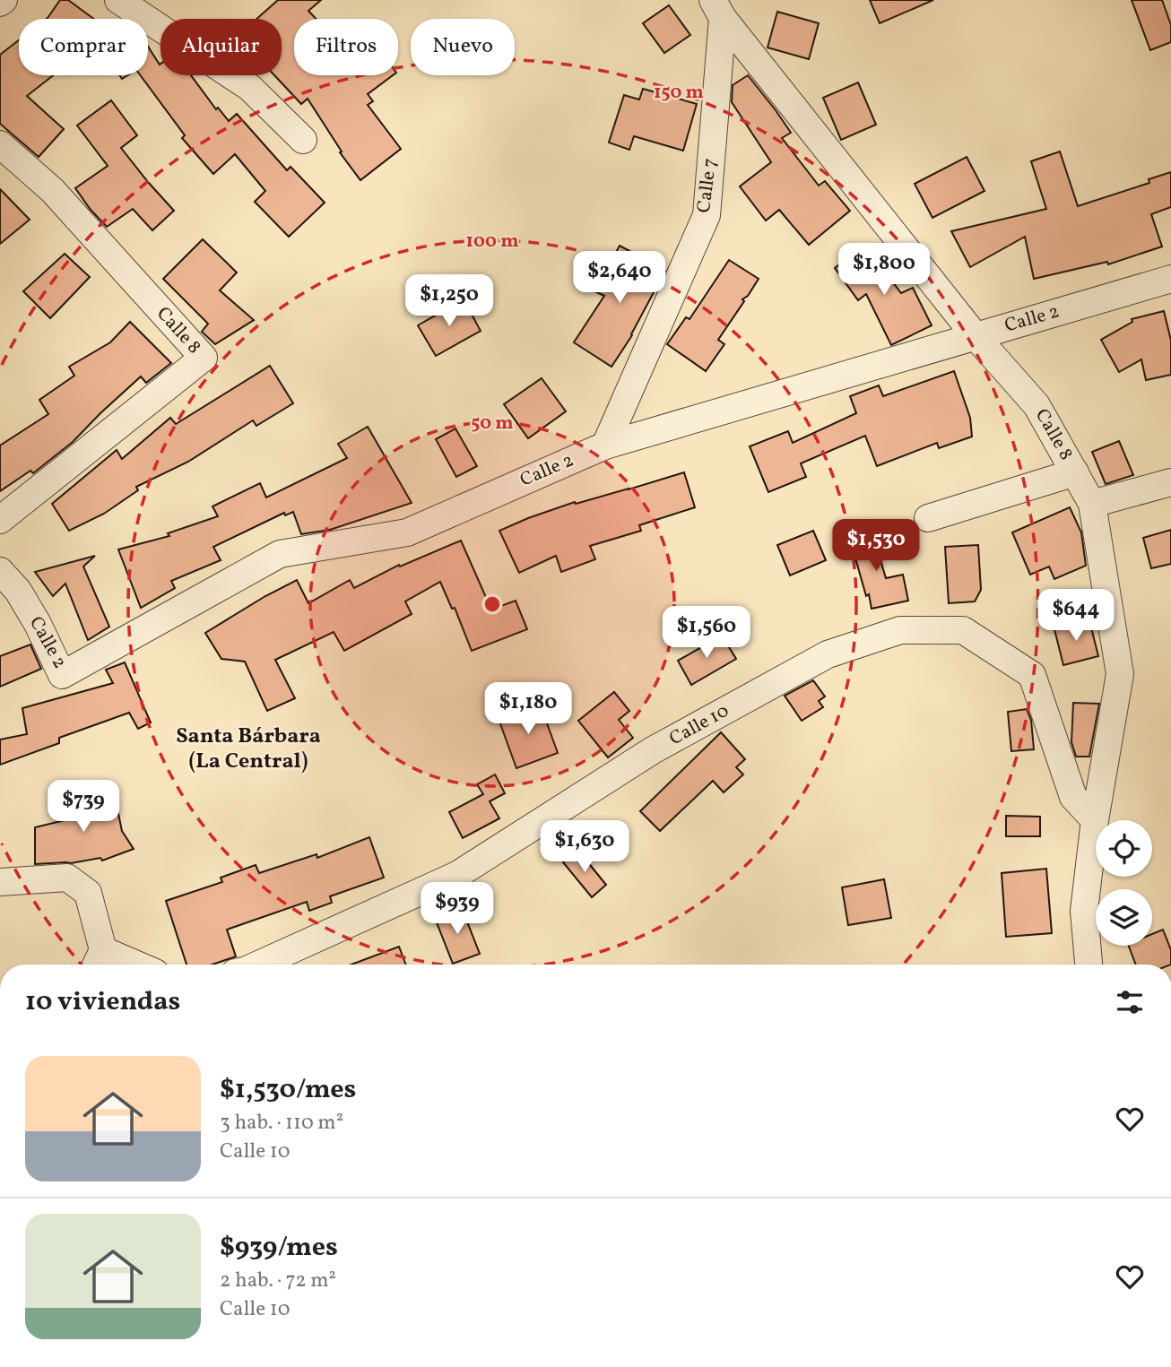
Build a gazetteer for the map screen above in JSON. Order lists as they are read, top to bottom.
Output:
{
  "streets": {
    "street": [
      "Calle 7",
      "Calle 2",
      "Calle 8",
      "Calle 10"
    ]
  },
  "crossings": [
    ["Calle 7", "Calle 2"],
    ["Calle 7", "Calle 8"],
    ["Calle 2", "Calle 8"],
    ["Calle 8", "Calle 10"]
  ],
  "districts": ["Santa Bárbara (La Central)"],
  "page": {
    "chip": [
      "Comprar",
      "Alquilar",
      "Filtros",
      "Nuevo"
    ],
    "price": [
      "$1,800",
      "$2,640",
      "$1,250",
      "$1,530",
      "$644",
      "$1,560",
      "$1,180",
      "$739",
      "$1,630",
      "$939"
    ],
    "heading": "10 viviendas",
    "list": [
      {
        "name": "$1,530/mes",
        "note": "3 hab. · 110 m² · Calle 10"
      },
      {
        "name": "$939/mes",
        "note": "2 hab. · 72 m² · Calle 10"
      }
    ]
  },
  "rings": ["150 m", "100 m", "50 m"]
}
